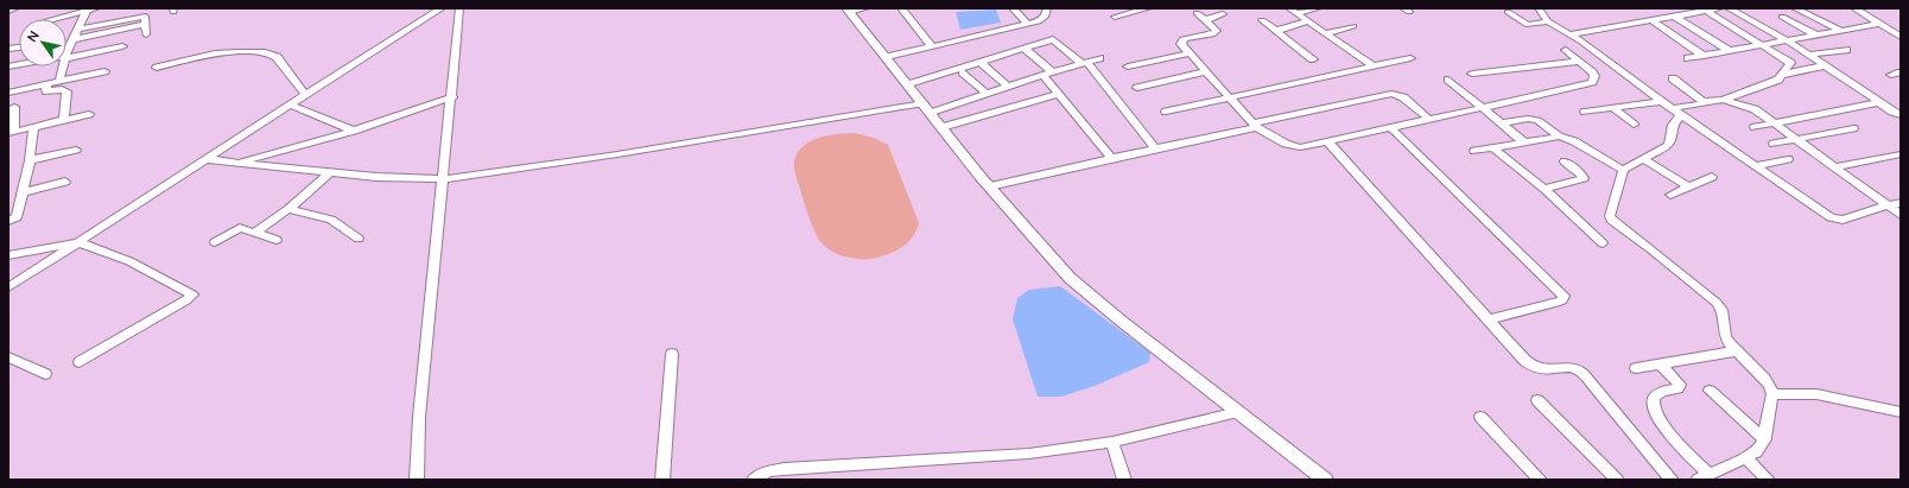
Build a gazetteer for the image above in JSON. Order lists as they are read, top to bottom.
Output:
{
  "north": "top left"
}
